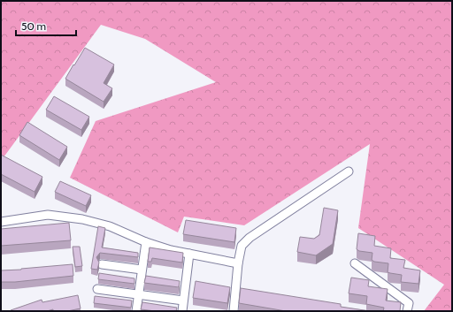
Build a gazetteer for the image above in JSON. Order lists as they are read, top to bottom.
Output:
{
  "scale_bar": "50 m"
}
